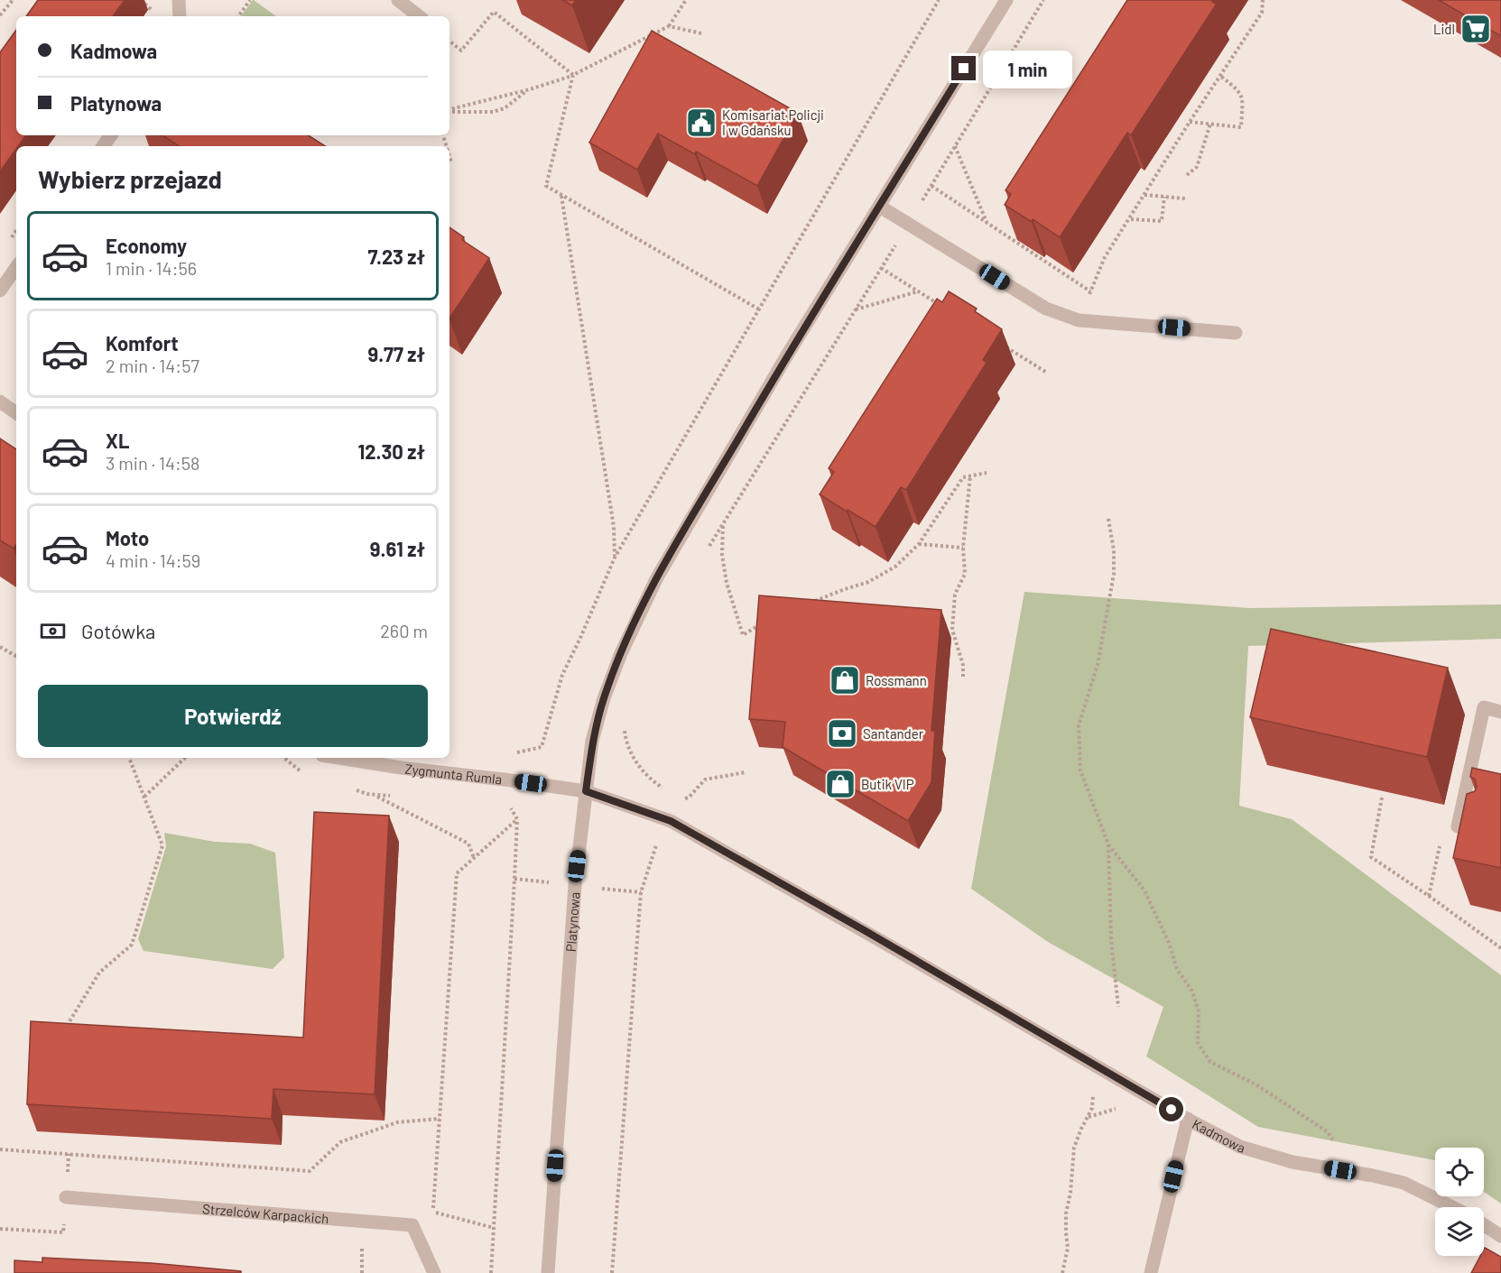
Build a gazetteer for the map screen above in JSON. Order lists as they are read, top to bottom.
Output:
{
  "streets": {
    "street": [
      "Zygmunta Rumla",
      "Platynowa",
      "Kadmowa",
      "Strzelców Karpackich"
    ]
  },
  "crossings": [
    ["Zygmunta Rumla", "Platynowa"],
    ["Zygmunta Rumla", "Kadmowa"],
    ["Platynowa", "Kadmowa"]
  ],
  "places": {
    "supermarket": ["Lidl"],
    "public building": ["Komisariat Policji I w Gdańsku"],
    "shop": ["Rossmann", "Butik VIP"],
    "bank": ["Santander"]
  },
  "page": {
    "banner": ["Kadmowa", "Platynowa"],
    "bubble": "1 min",
    "heading": "Wybierz przejazd",
    "list": [
      {
        "name": "Economy",
        "note": "1 min · 14:56",
        "value": "7.23 zł"
      },
      {
        "name": "Komfort",
        "note": "2 min · 14:57",
        "value": "9.77 zł"
      },
      {
        "name": "XL",
        "note": "3 min · 14:58",
        "value": "12.30 zł"
      },
      {
        "name": "Moto",
        "note": "4 min · 14:59",
        "value": "9.61 zł"
      }
    ],
    "pay": ["Gotówka", "260 m"],
    "buttons": "Potwierdź"
  }
}
